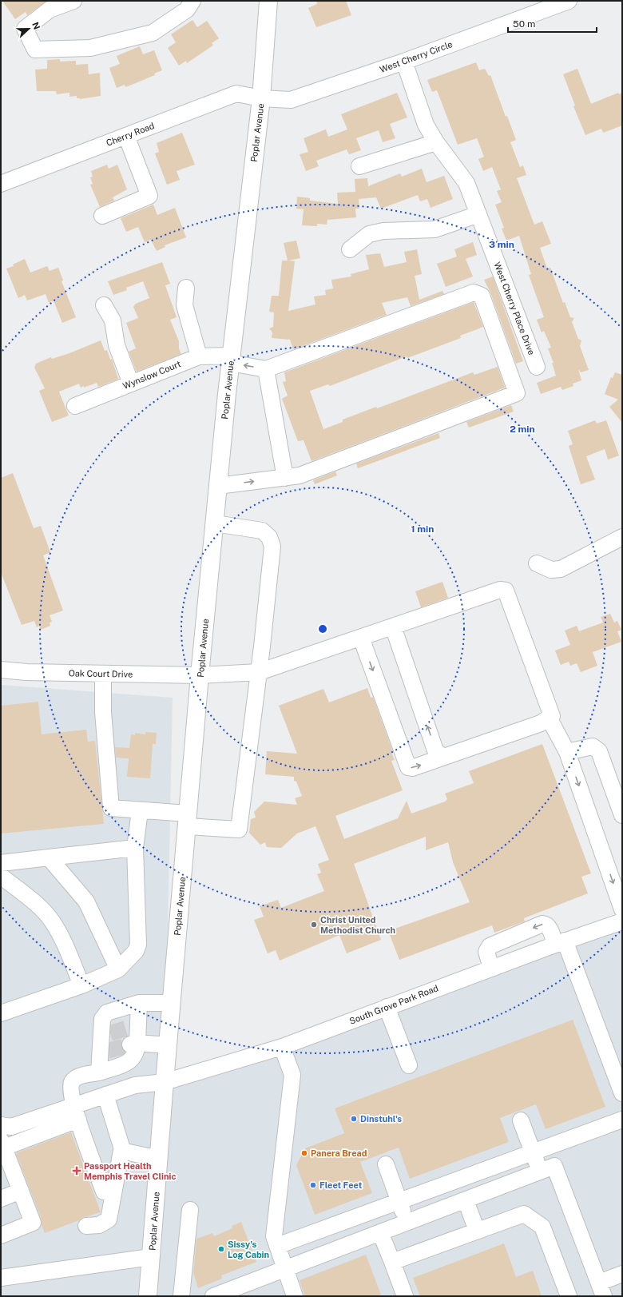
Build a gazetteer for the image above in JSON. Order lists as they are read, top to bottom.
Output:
{
  "streets": {
    "main road": ["Poplar Avenue"],
    "street": [
      "West Cherry Circle",
      "Cherry Road",
      "West Cherry Place Drive",
      "Wynslow Court",
      "Oak Court Drive",
      "South Grove Park Road"
    ]
  },
  "crossings": [
    ["West Cherry Circle", "Poplar Avenue"],
    ["West Cherry Circle", "Cherry Road"],
    ["West Cherry Circle", "West Cherry Place Drive"],
    ["Poplar Avenue", "Cherry Road"],
    ["Poplar Avenue", "Wynslow Court"],
    ["Poplar Avenue", "Oak Court Drive"],
    ["Poplar Avenue", "South Grove Park Road"]
  ],
  "places": {
    "other": [
      "Christ United Methodist Church",
      "Dinstuhl's",
      "Panera Bread",
      "Fleet Feet",
      "Sissy's Log Cabin"
    ],
    "health": ["Passport Health Memphis Travel Clinic"]
  },
  "scale_bar": "50 m",
  "north": "right",
  "rings": ["3 min", "2 min", "1 min"]
}
